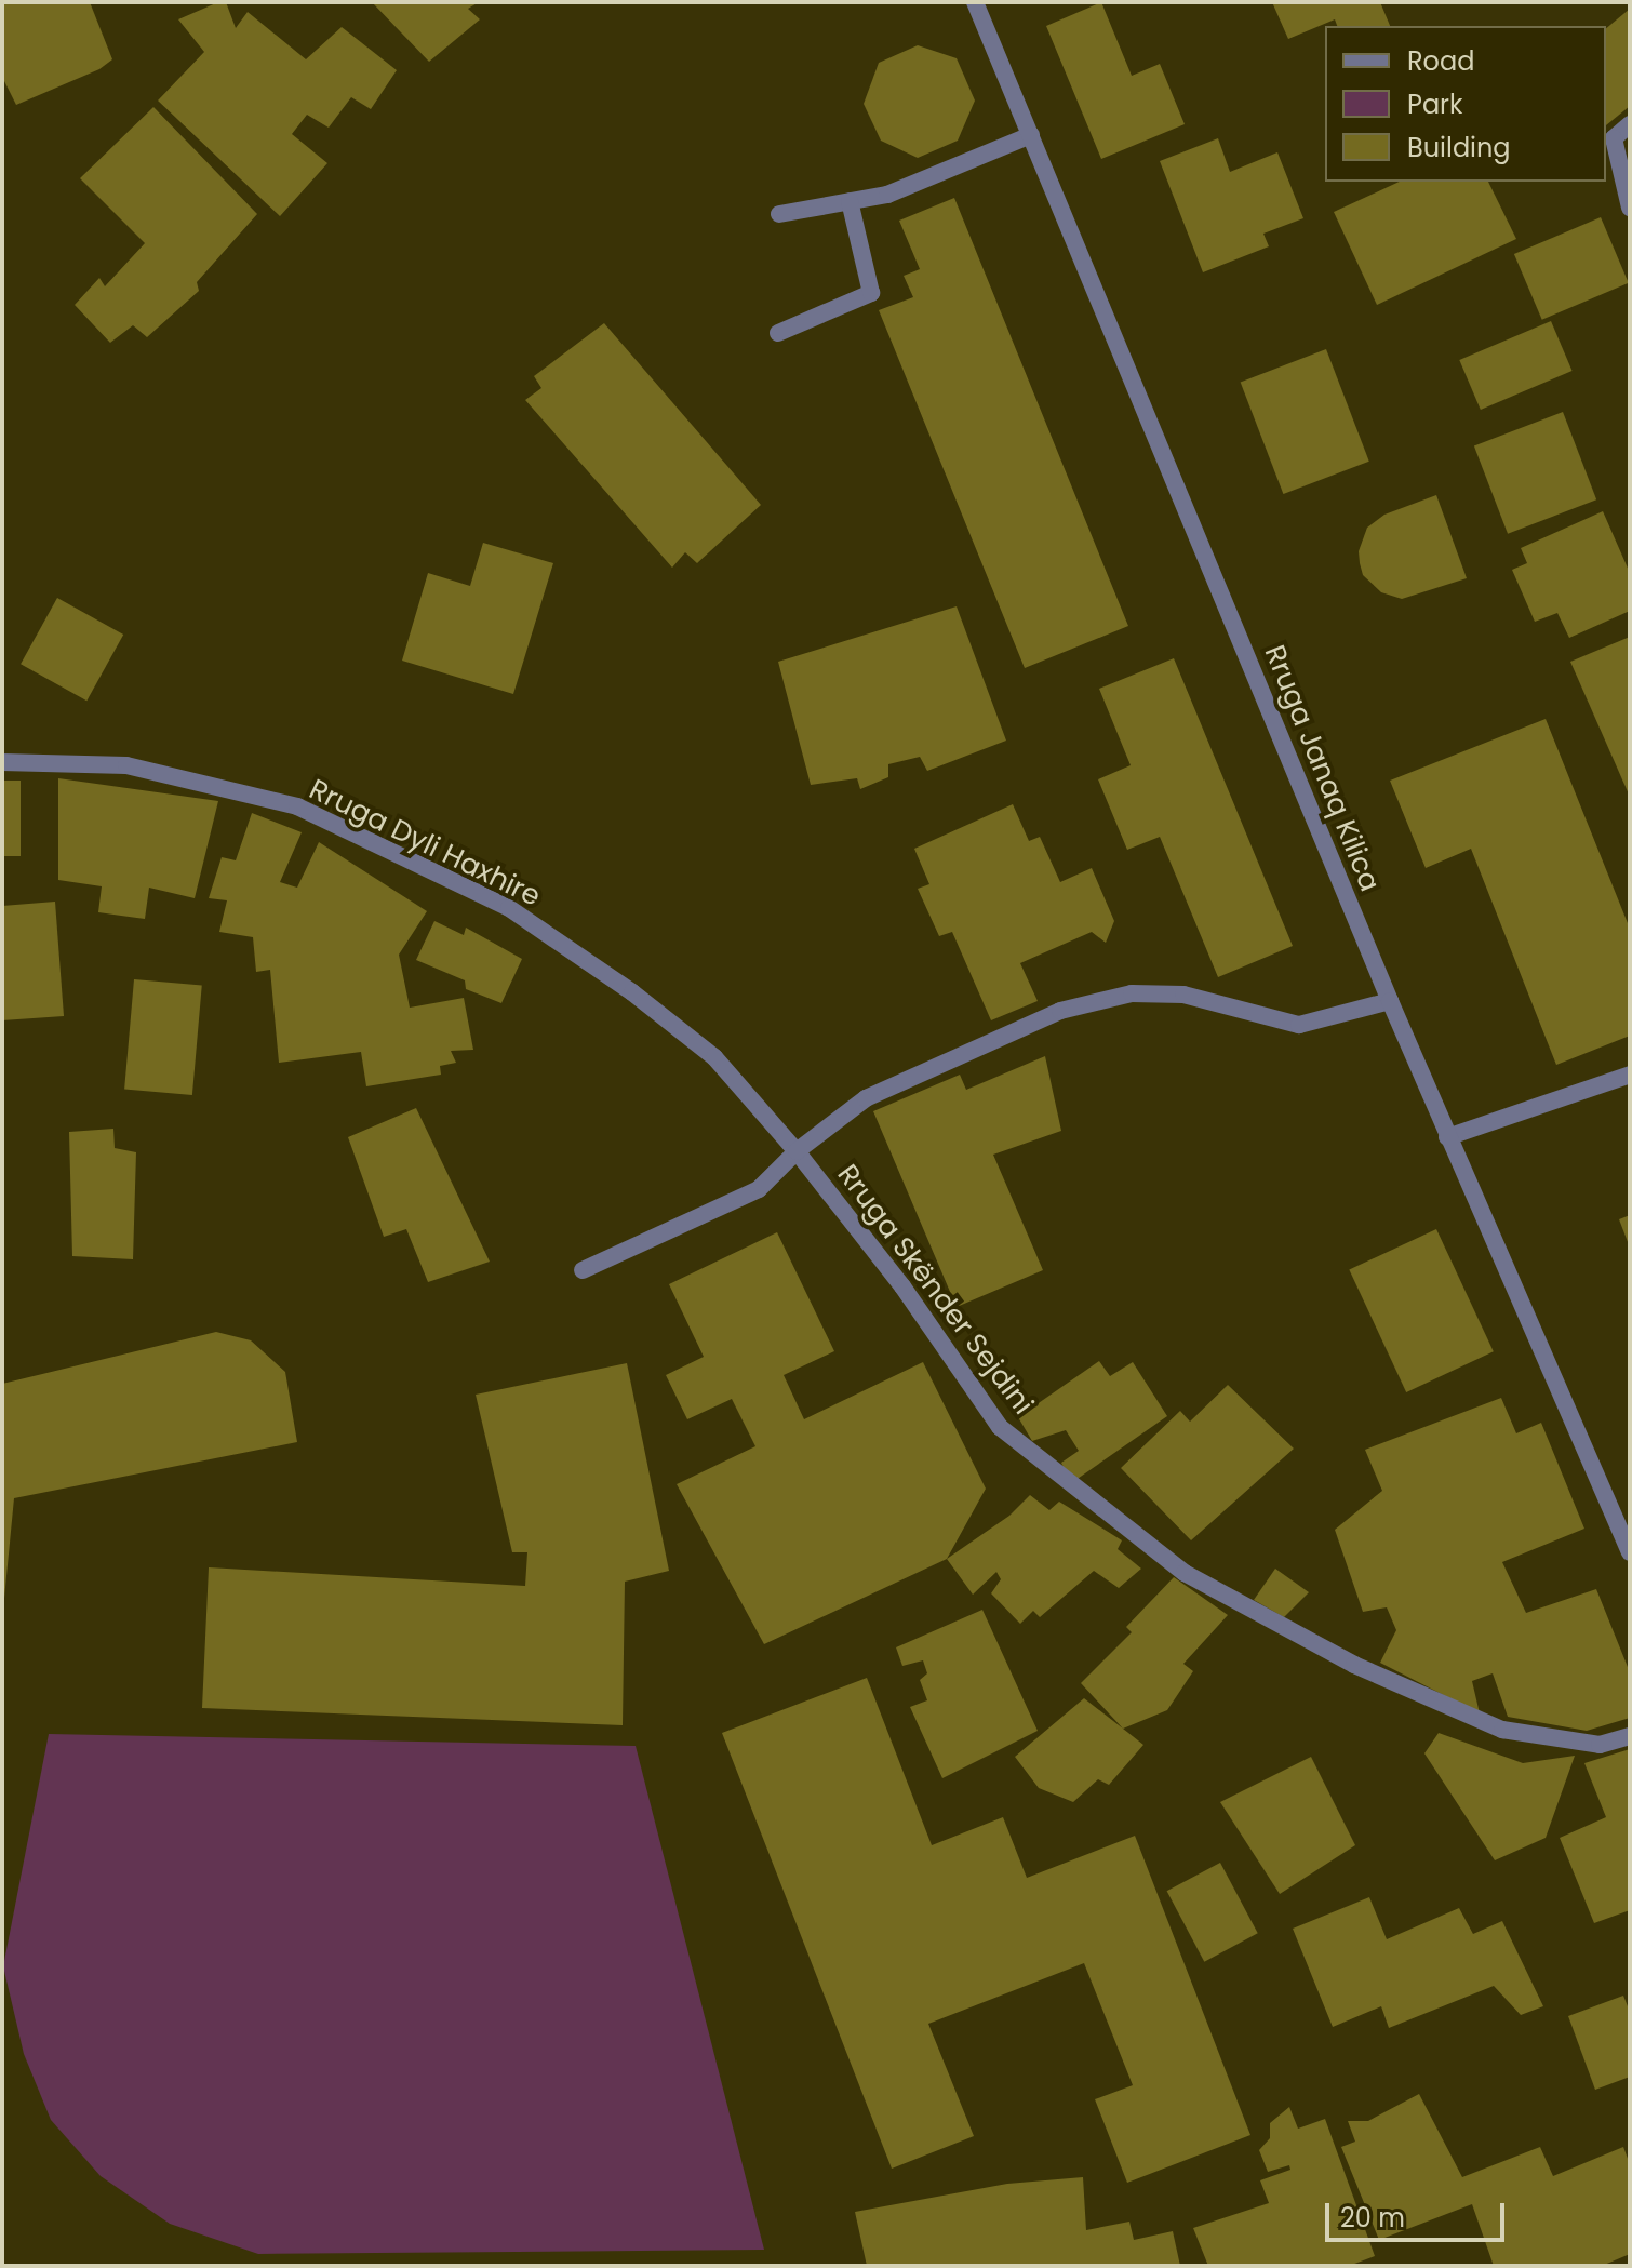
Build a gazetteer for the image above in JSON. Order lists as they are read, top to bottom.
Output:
{
  "streets": {
    "street": ["Rruga Janaq Kilica", "Rruga Dyli Haxhire", "Rruga Skënder Sejdini"]
  },
  "crossings": [
    ["Rruga Dyli Haxhire", "Rruga Skënder Sejdini"]
  ],
  "legend": ["Road", "Park", "Building"],
  "scale_bar": "20 m"
}
